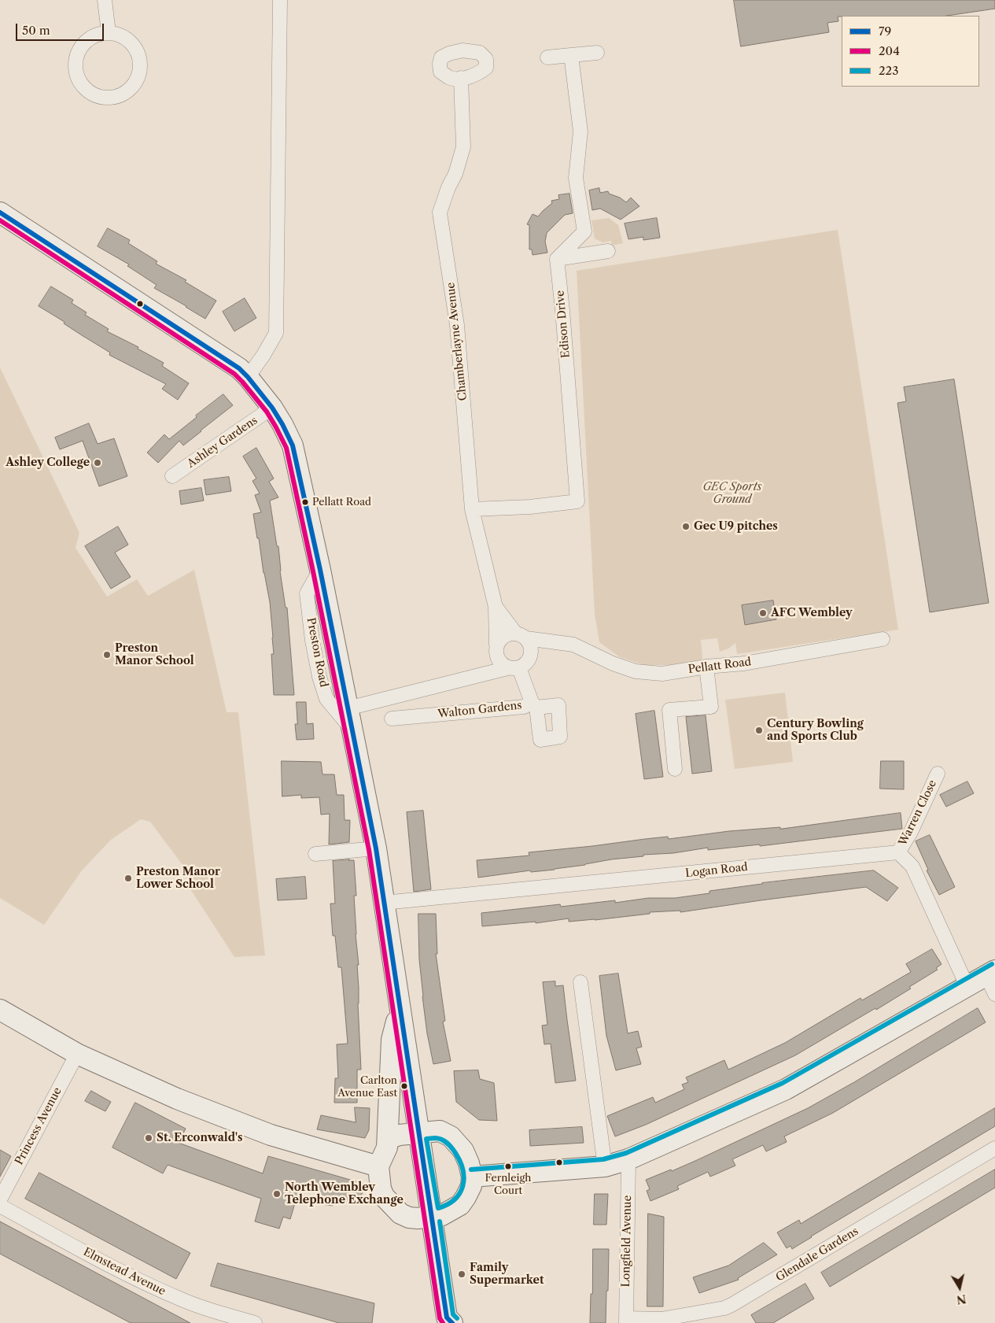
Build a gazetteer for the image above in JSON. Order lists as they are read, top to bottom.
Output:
{
  "streets": {
    "street": [
      "Edison Drive",
      "Chamberlayne Avenue",
      "Ashley Gardens",
      "Preston Road",
      "Pellatt Road",
      "Walton Gardens",
      "Warren Close",
      "Logan Road",
      "Princess Avenue",
      "Longfield Avenue",
      "Glendale Gardens",
      "Elmstead Avenue"
    ]
  },
  "crossings": [
    ["Edison Drive", "Chamberlayne Avenue"],
    ["Chamberlayne Avenue", "Pellatt Road"],
    ["Chamberlayne Avenue", "Walton Gardens"],
    ["Ashley Gardens", "Preston Road"],
    ["Preston Road", "Logan Road"],
    ["Pellatt Road", "Walton Gardens"],
    ["Warren Close", "Logan Road"],
    ["Longfield Avenue", "Glendale Gardens"]
  ],
  "parks": ["GEC Sports Ground"],
  "places": [
    "Ashley College",
    "Pellatt Road",
    "Gec U9 pitches",
    "AFC Wembley",
    "Preston Manor School",
    "Century Bowling and Sports Club",
    "Preston Manor Lower School",
    "Carlton Avenue East",
    "St. Erconwald's",
    "Fernleigh Court",
    "North Wembley Telephone Exchange",
    "Family Supermarket"
  ],
  "lines": ["transit line 79", "transit line 204", "transit line 223"],
  "legend": ["79", "204", "223"],
  "scale_bar": "50 m",
  "north": "bottom"
}
